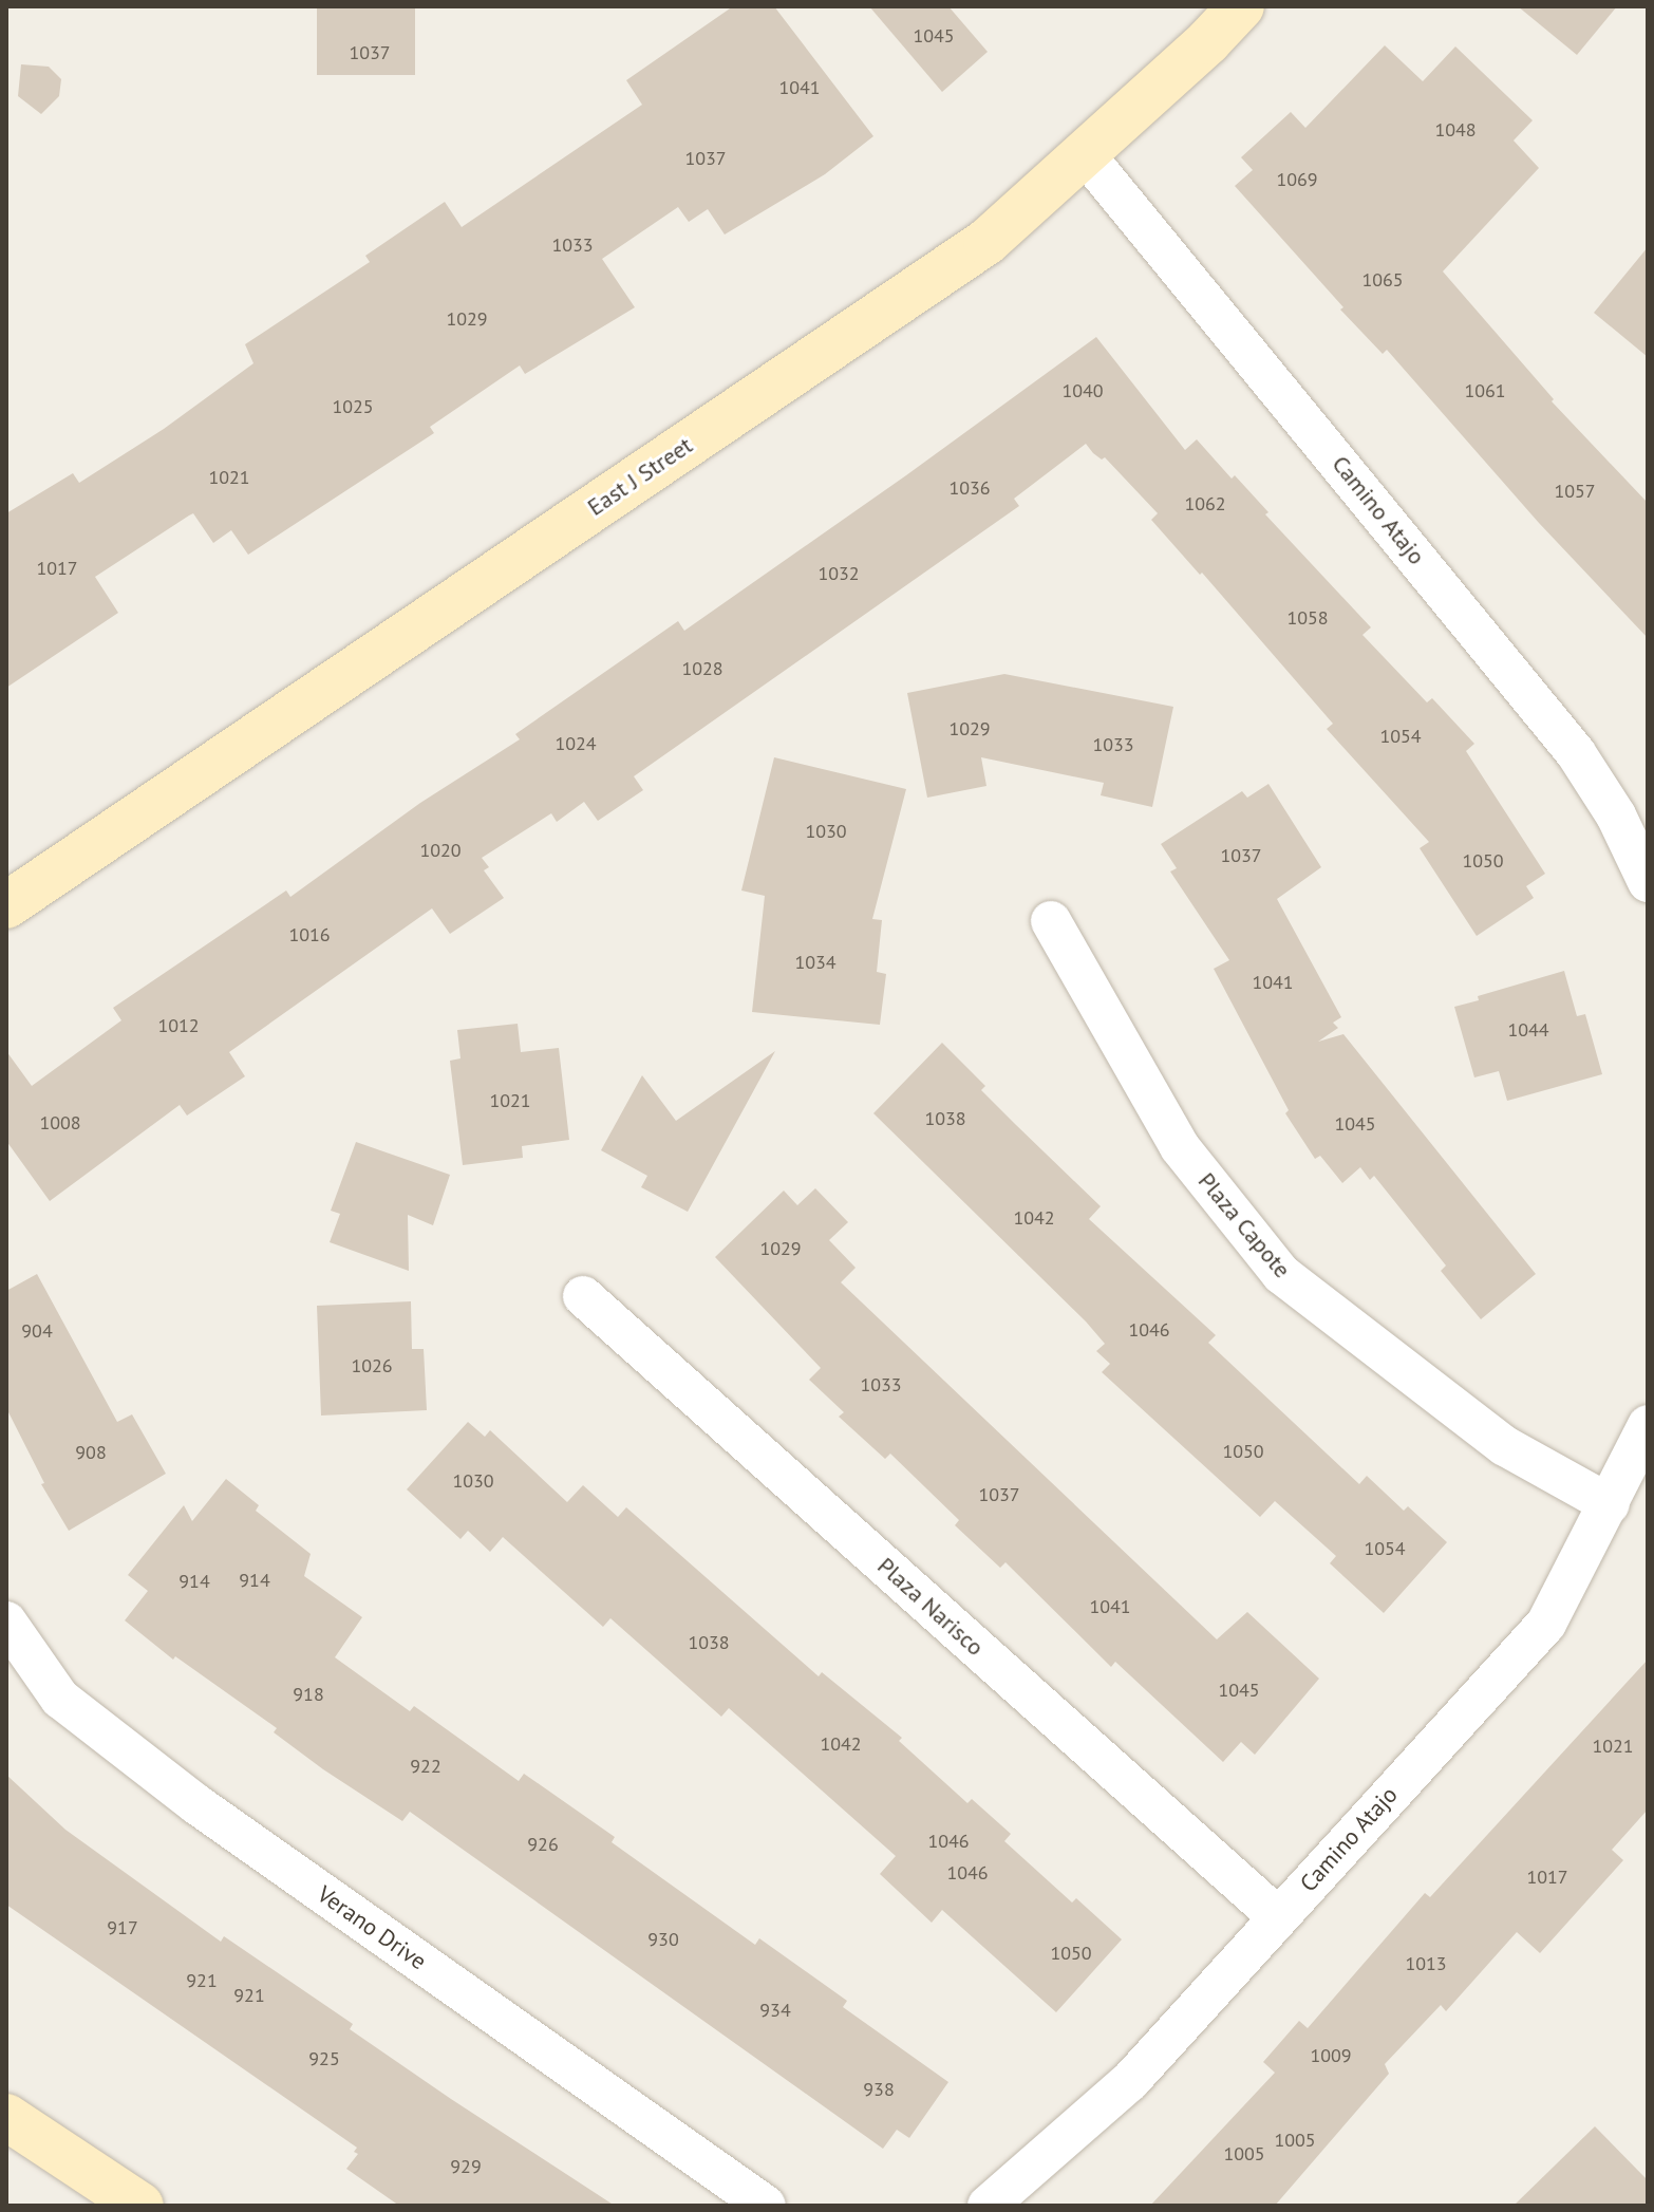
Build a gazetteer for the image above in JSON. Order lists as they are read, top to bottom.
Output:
{
  "streets": {
    "street": [
      "East J Street",
      "Camino Atajo",
      "Plaza Capote",
      "Plaza Narisco",
      "Verano Drive"
    ]
  },
  "crossings": [
    ["East J Street", "Camino Atajo"],
    ["Camino Atajo", "Plaza Capote"],
    ["Camino Atajo", "Plaza Narisco"]
  ],
  "house_numbers": [
    "1045",
    "1037",
    "1041",
    "1048",
    "1037",
    "1069",
    "1033",
    "1065",
    "1029",
    "1040",
    "1061",
    "1025",
    "1021",
    "1036",
    "1057",
    "1062",
    "1017",
    "1032",
    "1058",
    "1028",
    "1029",
    "1054",
    "1024",
    "1033",
    "1030",
    "1020",
    "1037",
    "1050",
    "1016",
    "1034",
    "1041",
    "1012",
    "1044",
    "1021",
    "1038",
    "1008",
    "1045",
    "1042",
    "1029",
    "1046",
    "904",
    "1026",
    "1033",
    "1050",
    "908",
    "1030",
    "1037",
    "1054",
    "914",
    "914",
    "1041",
    "1038",
    "1045",
    "918",
    "1042",
    "1021",
    "922",
    "1046",
    "926",
    "1046",
    "1017",
    "917",
    "930",
    "1050",
    "1013",
    "921",
    "921",
    "934",
    "1009",
    "925",
    "938",
    "1005",
    "1005",
    "929"
  ]
}
